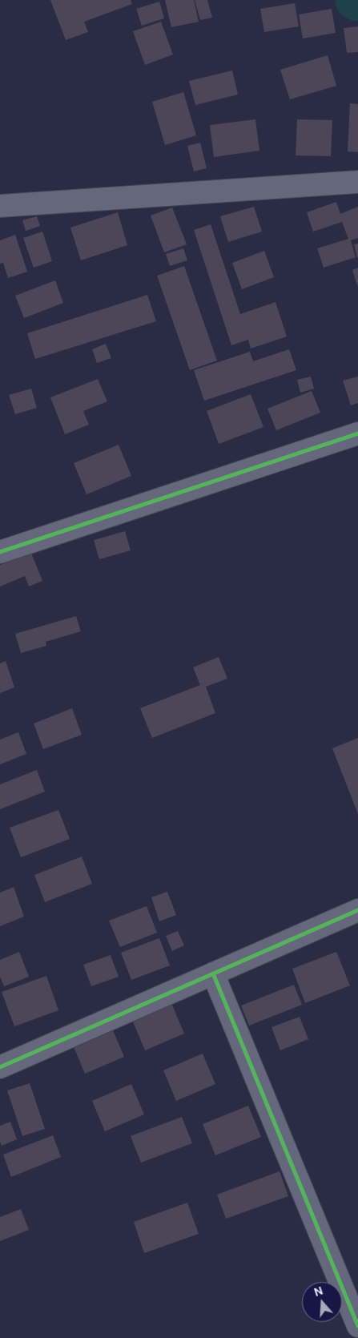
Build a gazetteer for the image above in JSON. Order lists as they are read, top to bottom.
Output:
{
  "north": "top"
}
